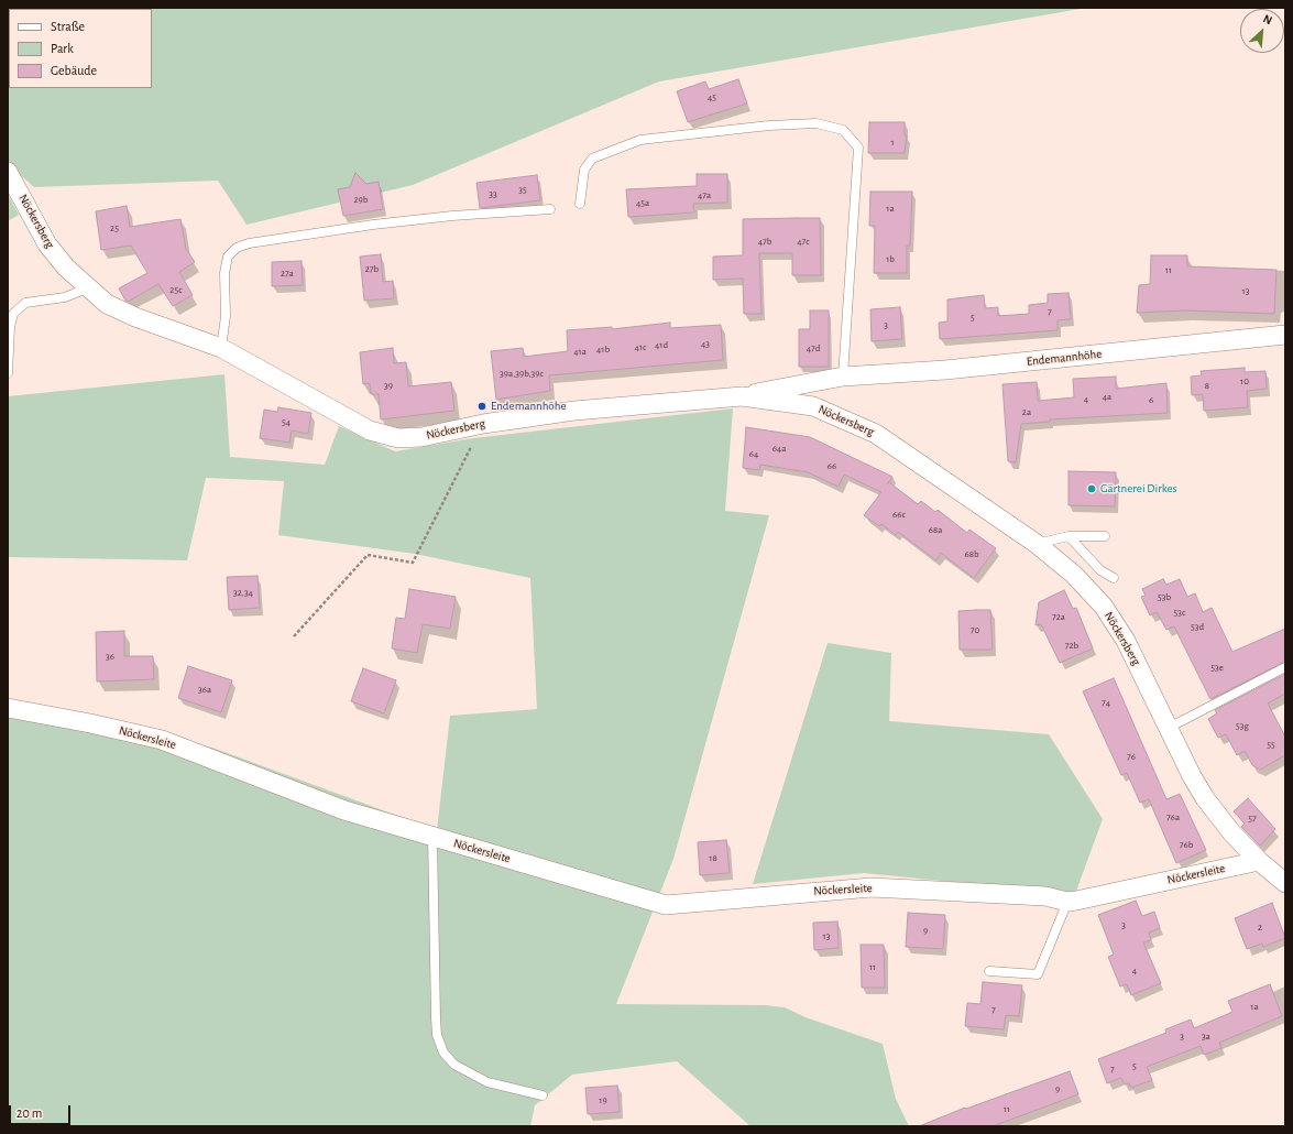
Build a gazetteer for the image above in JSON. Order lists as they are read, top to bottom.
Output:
{
  "streets": {
    "street": ["Nöckersberg", "Endemannhöhe", "Nöckersleite"]
  },
  "crossings": [
    ["Nöckersberg", "Endemannhöhe"],
    ["Nöckersberg", "Nöckersleite"]
  ],
  "places": ["Endemannhöhe", "Gärtnerei Dirkes"],
  "house_numbers": [
    "45",
    "1",
    "35",
    "33",
    "47a",
    "29b",
    "45a",
    "1a",
    "25",
    "47b",
    "47c",
    "1b",
    "27b",
    "11",
    "27a",
    "25c",
    "13",
    "7",
    "5",
    "3",
    "43",
    "41d",
    "41c",
    "47d",
    "41b",
    "41a",
    "39a,39b,39c",
    "10",
    "39",
    "8",
    "4a",
    "4",
    "6",
    "2a",
    "54",
    "64a",
    "64",
    "66",
    "66c",
    "68a",
    "68b",
    "32,34",
    "53b",
    "53c",
    "72a",
    "53d",
    "70",
    "72b",
    "36",
    "53e",
    "36a",
    "74",
    "53g",
    "55",
    "76",
    "76a",
    "57",
    "76b",
    "18",
    "3",
    "2",
    "9",
    "13",
    "11",
    "4",
    "1a",
    "7",
    "3",
    "3a",
    "5",
    "7",
    "9",
    "19",
    "11"
  ],
  "legend": ["Straße", "Park", "Gebäude"],
  "scale_bar": "20 m",
  "north": "top right"
}
